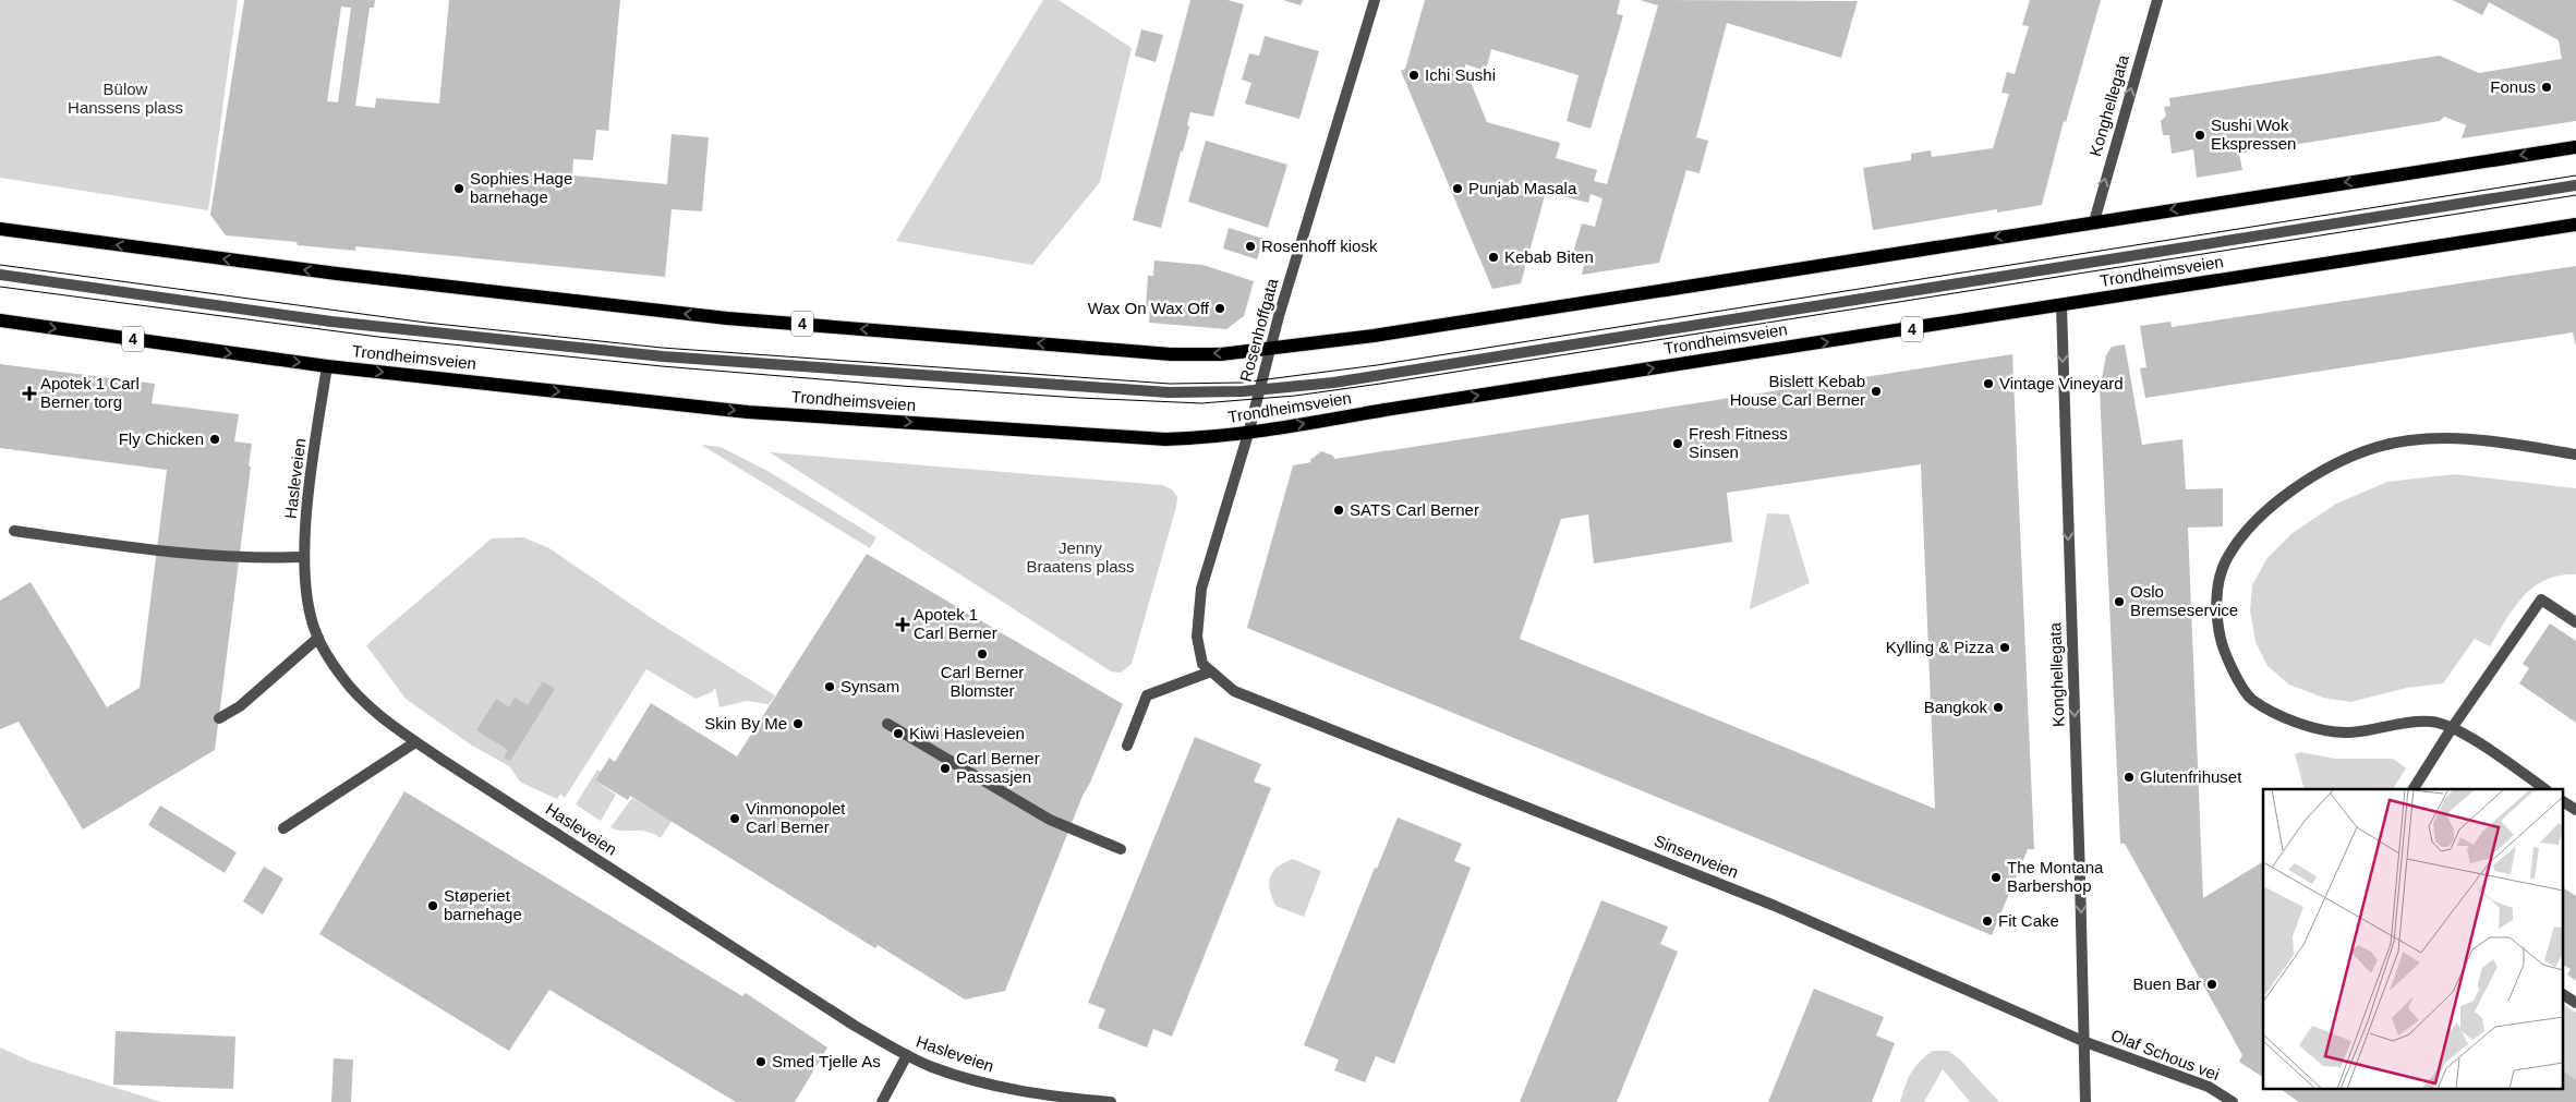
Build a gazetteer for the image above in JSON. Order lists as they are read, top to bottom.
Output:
{
  "streets": {
    "main road": ["Trondheimsveien", "4"],
    "street": [
      "Konghellegata",
      "Rosenhoffgata",
      "Hasleveien",
      "Sinsenveien",
      "Olaf Schous vei"
    ]
  },
  "crossings": [
    ["Konghellegata", "Trondheimsveien"],
    ["Konghellegata", "4"],
    ["Konghellegata", "Sinsenveien"],
    ["Konghellegata", "Olaf Schous vei"],
    ["Trondheimsveien", "Rosenhoffgata"],
    ["Trondheimsveien", "Hasleveien"],
    ["4", "Rosenhoffgata"],
    ["Rosenhoffgata", "Sinsenveien"],
    ["Sinsenveien", "Olaf Schous vei"]
  ],
  "parks": ["Bülow Hanssens plass", "Jenny Braatens plass"],
  "places": {
    "other": [
      "Ichi Sushi",
      "Fonus",
      "Sushi Wok Ekspressen",
      "Sophies Hage barnehage",
      "Punjab Masala",
      "Rosenhoff kiosk",
      "Kebab Biten",
      "Wax On Wax Off",
      "Vintage Vineyard",
      "Bislett Kebab House Carl Berner",
      "Fly Chicken",
      "Fresh Fitness Sinsen",
      "SATS Carl Berner",
      "Oslo Bremseservice",
      "Kylling & Pizza",
      "Carl Berner Blomster",
      "Synsam",
      "Bangkok",
      "Skin By Me",
      "Kiwi Hasleveien",
      "Carl Berner Passasjen",
      "Glutenfrihuset",
      "Vinmonopolet Carl Berner",
      "The Montana Barbershop",
      "Støperiet barnehage",
      "Fit Cake",
      "Buen Bar",
      "Smed Tjelle As"
    ],
    "health": ["Apotek 1 Carl Berner torg", "Apotek 1 Carl Berner"]
  }
}
